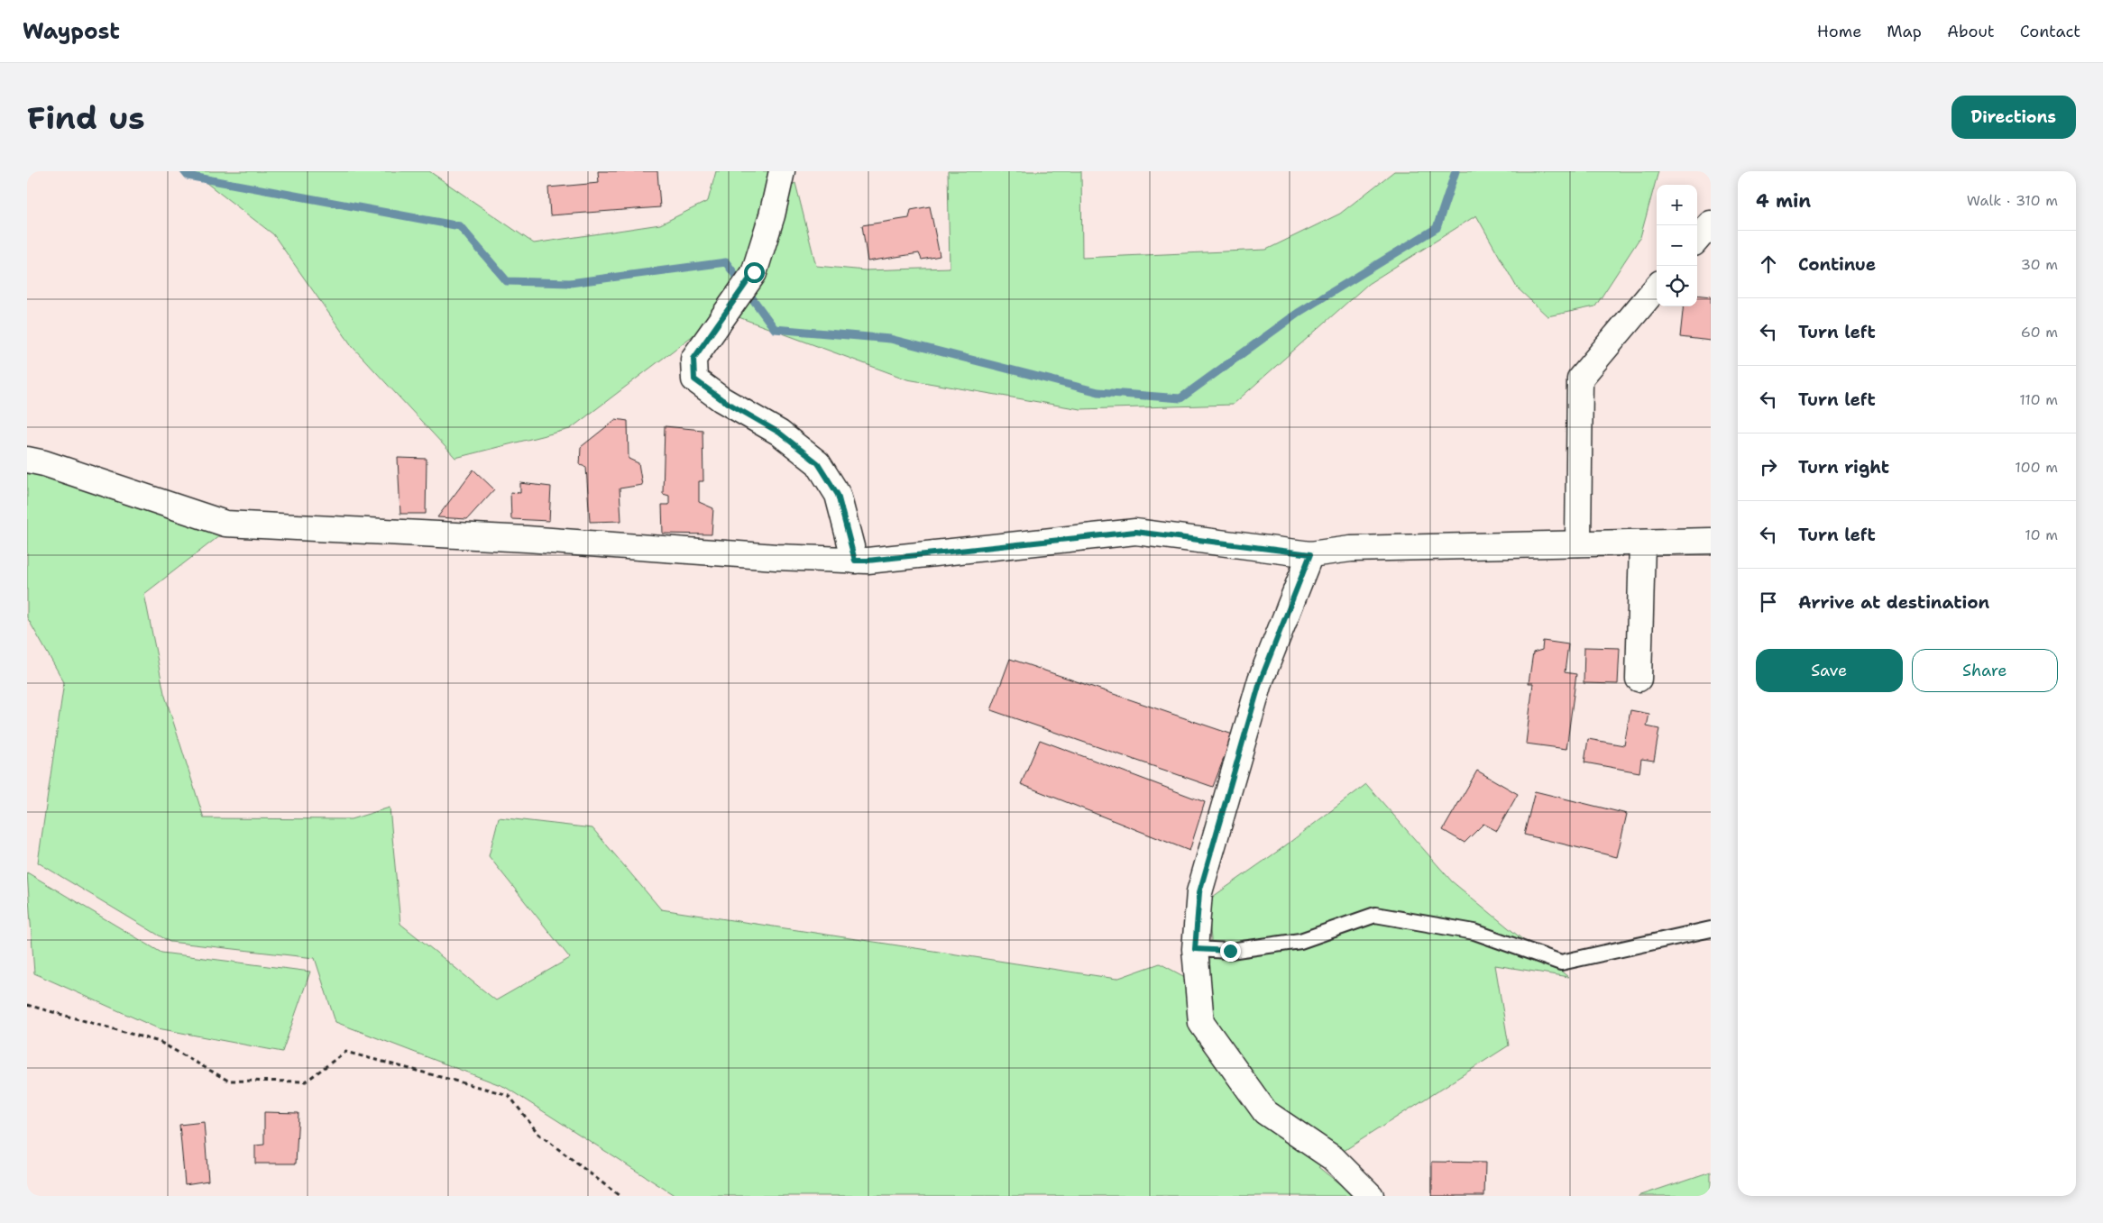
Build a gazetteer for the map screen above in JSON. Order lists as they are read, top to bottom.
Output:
{
  "page": {
    "header": "Waypost",
    "nav": [
      "Home",
      "Map",
      "About",
      "Contact"
    ],
    "buttons": [
      "Directions",
      ["Save", "Share"]
    ],
    "title": "Find us",
    "heading": ["4 min", "Walk · 310 m"],
    "map_buttons": ["+", "−"],
    "list": [
      ["Continue", "30 m"],
      ["Turn left", "60 m"],
      ["Turn left", "110 m"],
      ["Turn right", "100 m"],
      ["Turn left", "10 m"],
      "Arrive at destination"
    ]
  }
}
